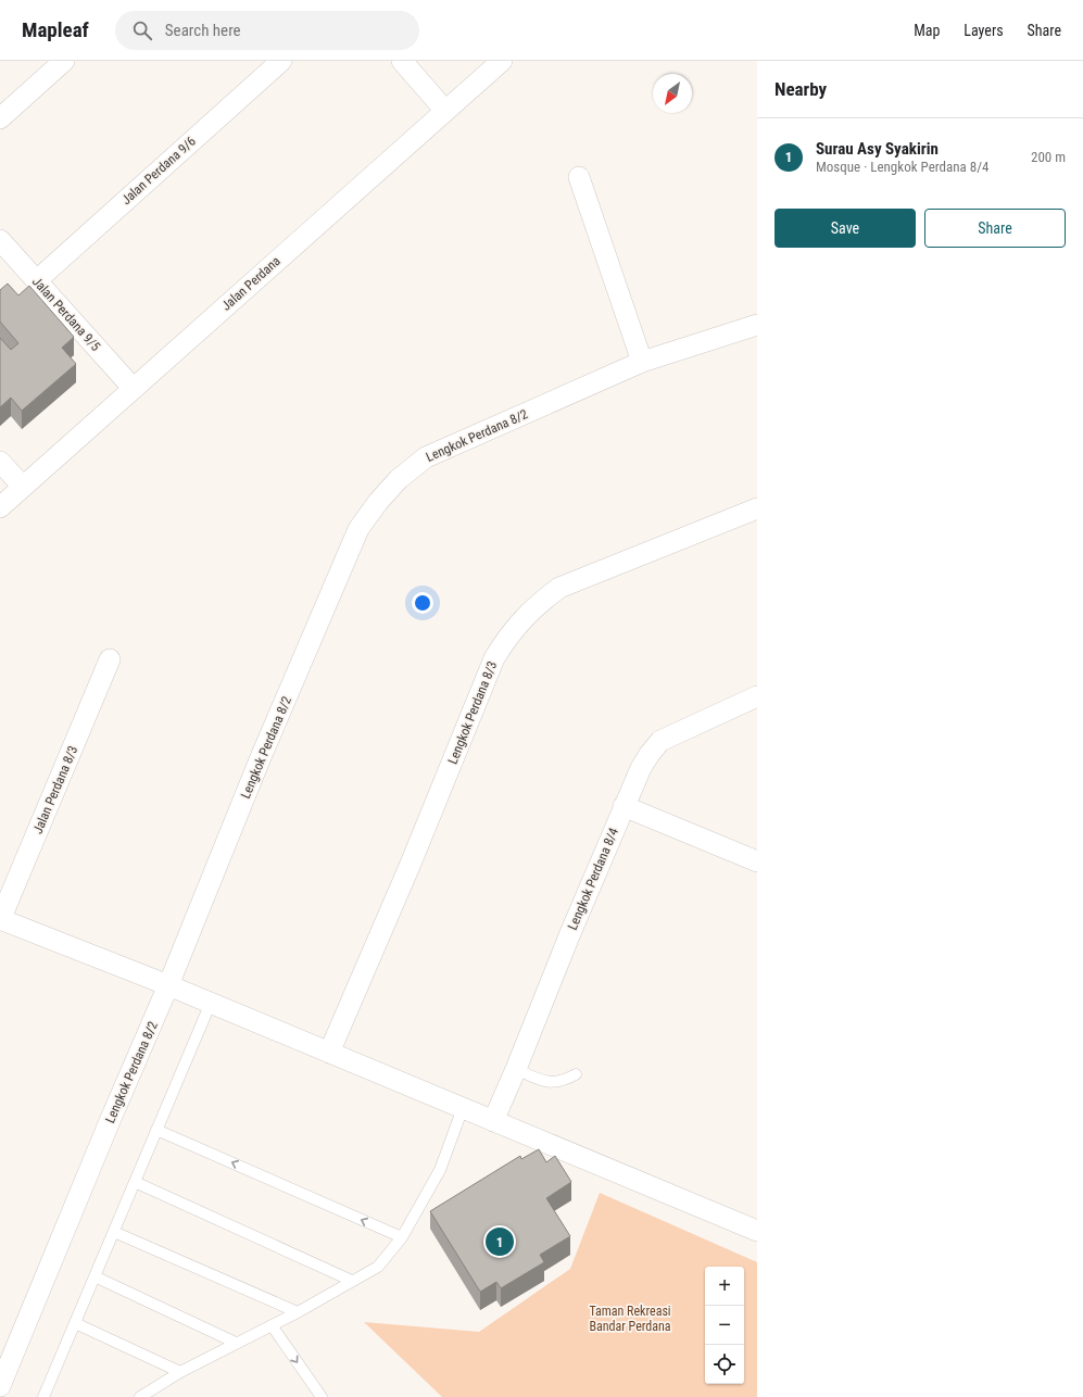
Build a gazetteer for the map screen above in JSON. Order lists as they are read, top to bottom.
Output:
{
  "streets": {
    "street": [
      "Jalan Perdana 9/6",
      "Jalan Perdana",
      "Jalan Perdana 9/5",
      "Lengkok Perdana 8/2",
      "Lengkok Perdana 8/3",
      "Jalan Perdana 8/3",
      "Lengkok Perdana 8/4"
    ]
  },
  "crossings": [
    ["Jalan Perdana 9/6", "Jalan Perdana 9/5"],
    ["Jalan Perdana", "Jalan Perdana 9/5"]
  ],
  "parks": ["Taman Rekreasi Bandar Perdana"],
  "north": "bottom left",
  "page": {
    "header": "Mapleaf",
    "search": "Search here",
    "nav": ["Map", "Layers", "Share"],
    "heading": "Nearby",
    "list": [
      {
        "mark": "1",
        "name": "Surau Asy Syakirin",
        "note": "Mosque · Lengkok Perdana 8/4",
        "value": "200 m"
      }
    ],
    "buttons": ["Save", "Share"],
    "pins": "1",
    "map_buttons": ["+", "−"]
  }
}
